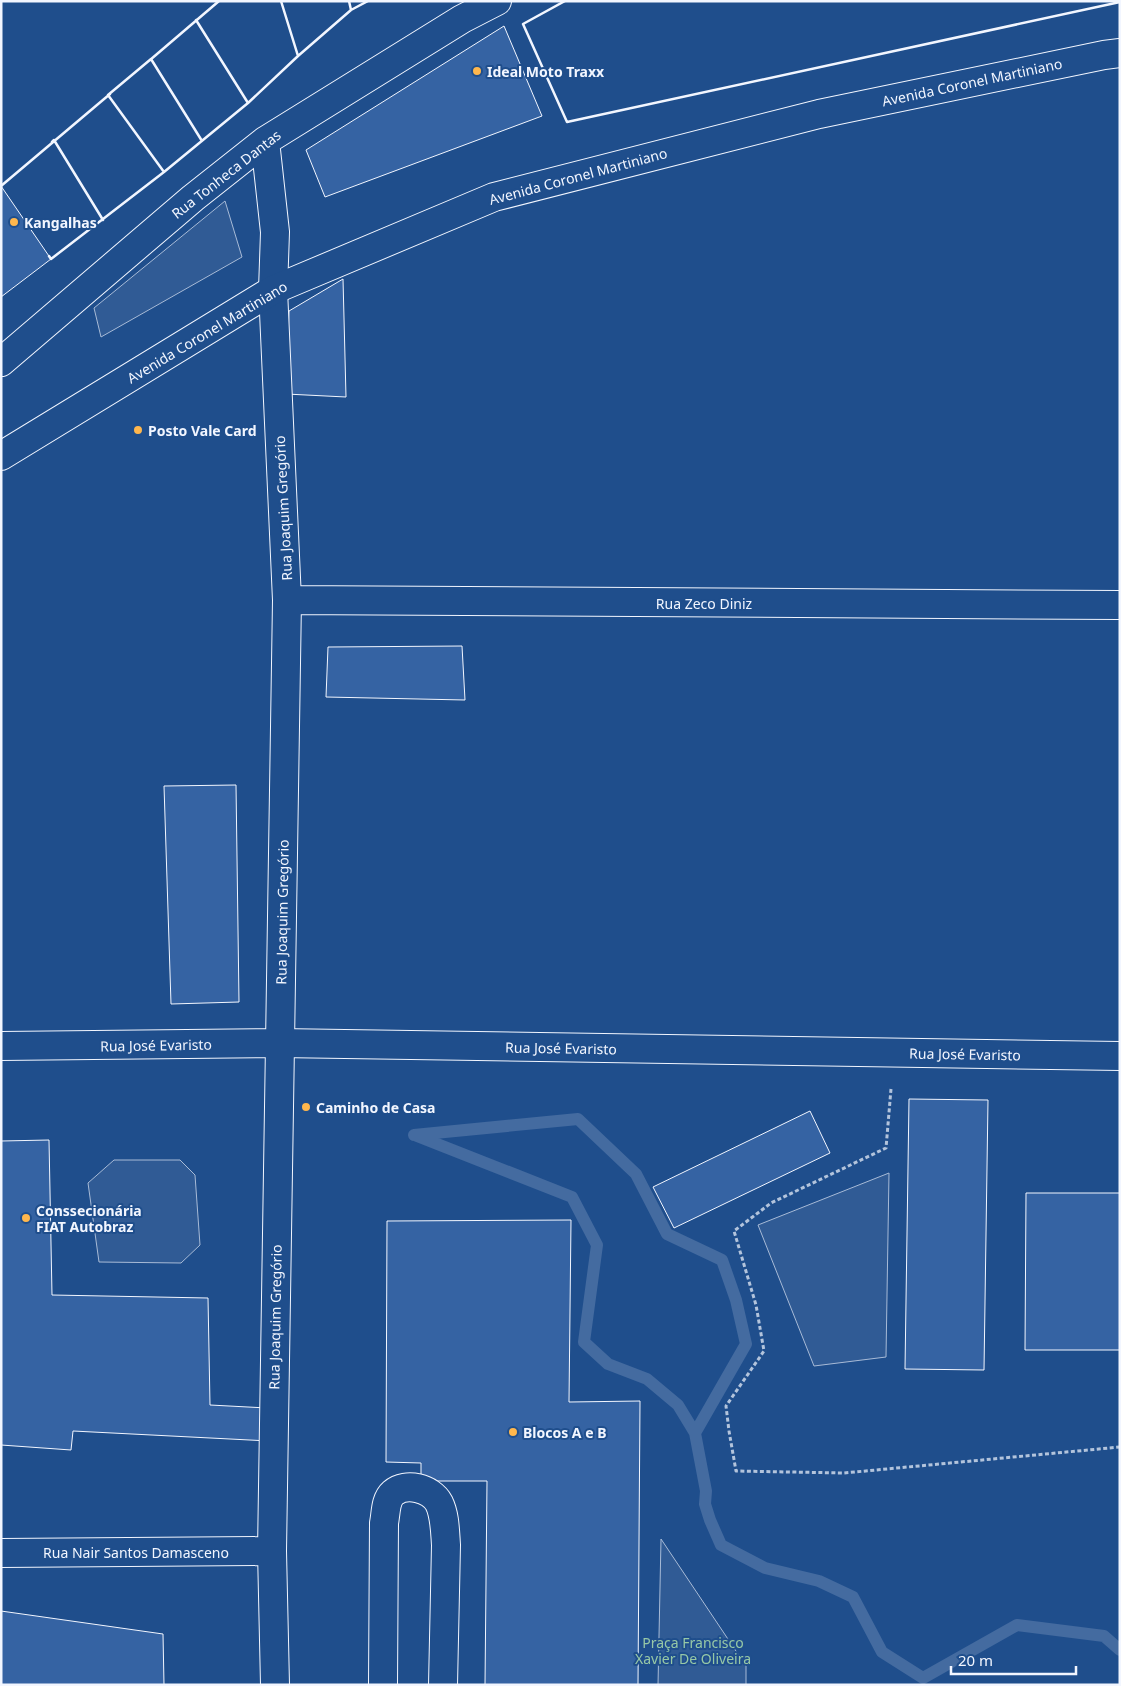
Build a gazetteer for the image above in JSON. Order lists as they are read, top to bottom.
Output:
{
  "streets": {
    "street": [
      "Avenida Coronel Martiniano",
      "Rua Tonheca Dantas",
      "Rua Joaquim Gregório",
      "Rua Zeco Diniz",
      "Rua José Evaristo",
      "Rua Nair Santos Damasceno"
    ]
  },
  "crossings": [
    ["Avenida Coronel Martiniano", "Rua Joaquim Gregório"],
    ["Rua Tonheca Dantas", "Rua Joaquim Gregório"],
    ["Rua Joaquim Gregório", "Rua Zeco Diniz"],
    ["Rua Joaquim Gregório", "Rua José Evaristo"],
    ["Rua Joaquim Gregório", "Rua Nair Santos Damasceno"]
  ],
  "parks": ["Praça Francisco Xavier De Oliveira"],
  "places": [
    "Ideal Moto Traxx",
    "Kangalhas",
    "Posto Vale Card",
    "Caminho de Casa",
    "Conssecionária FIAT Autobraz",
    "Blocos A e B"
  ],
  "scale_bar": "20 m"
}
